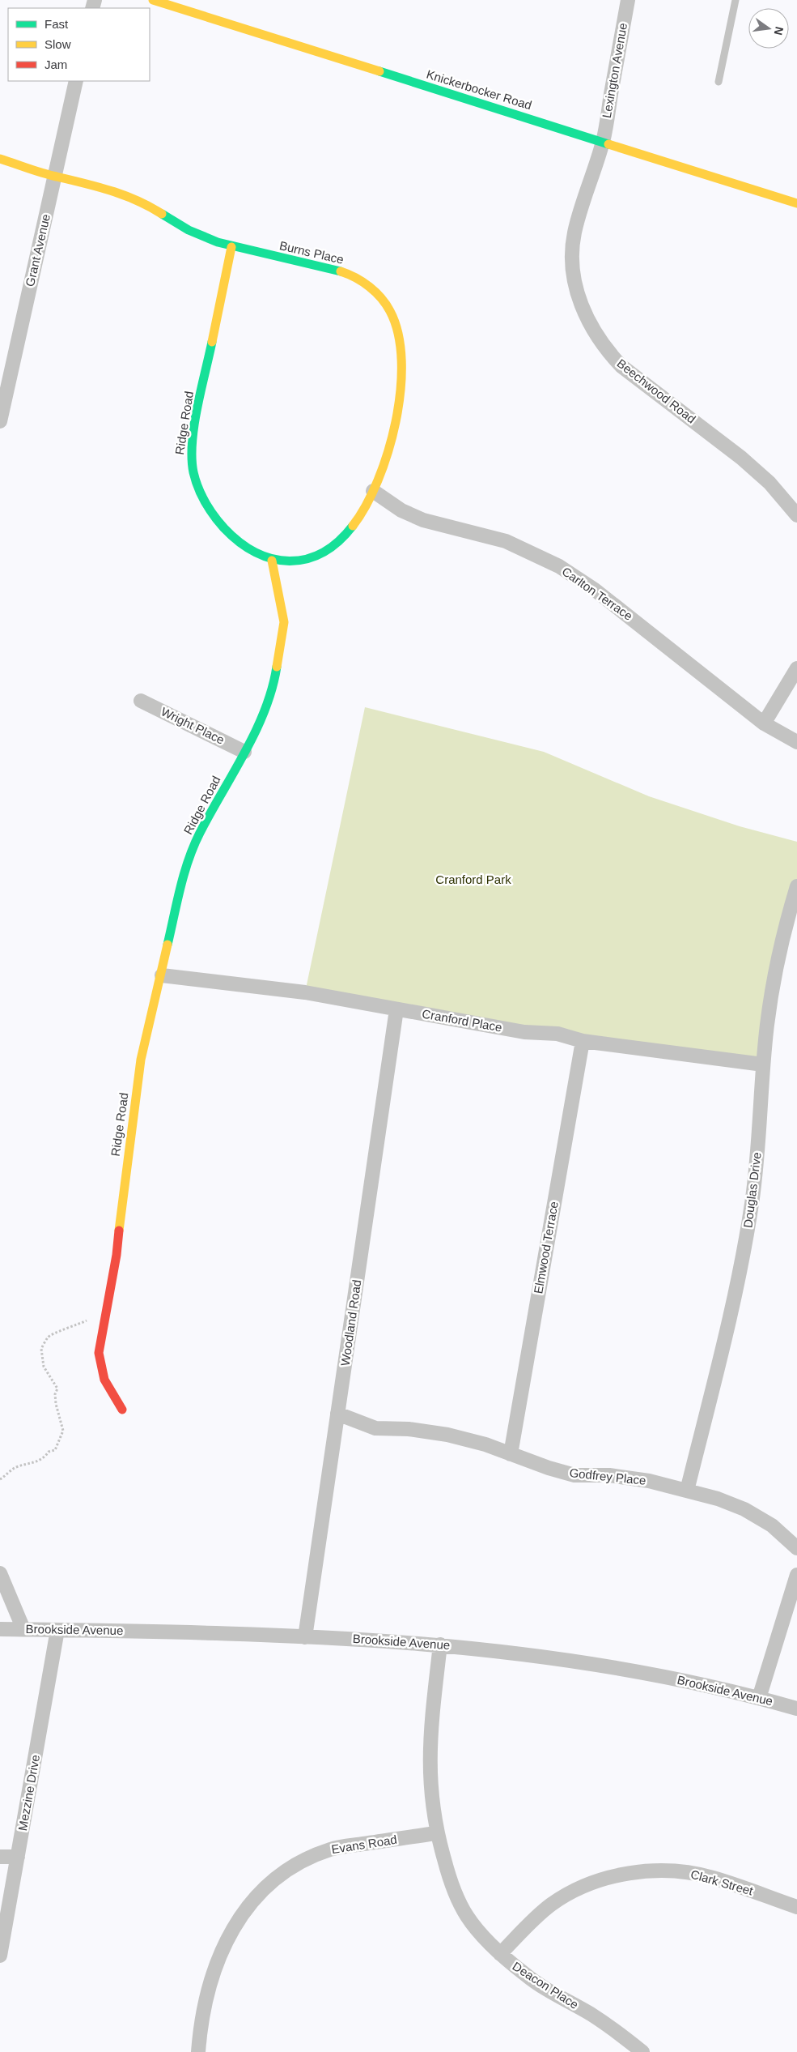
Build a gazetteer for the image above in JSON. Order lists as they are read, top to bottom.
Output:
{
  "streets": {
    "street": [
      "Lexington Avenue",
      "Knickerbocker Road",
      "Grant Avenue",
      "Burns Place",
      "Beechwood Road",
      "Ridge Road",
      "Carlton Terrace",
      "Wright Place",
      "Cranford Place",
      "Douglas Drive",
      "Elmwood Terrace",
      "Woodland Road",
      "Godfrey Place",
      "Brookside Avenue",
      "Mezzine Drive",
      "Evans Road",
      "Clark Street",
      "Deacon Place"
    ]
  },
  "crossings": [
    ["Lexington Avenue", "Knickerbocker Road"],
    ["Lexington Avenue", "Beechwood Road"],
    ["Knickerbocker Road", "Beechwood Road"],
    ["Grant Avenue", "Burns Place"],
    ["Burns Place", "Ridge Road"],
    ["Burns Place", "Carlton Terrace"],
    ["Ridge Road", "Wright Place"],
    ["Ridge Road", "Cranford Place"],
    ["Cranford Place", "Douglas Drive"],
    ["Cranford Place", "Elmwood Terrace"],
    ["Cranford Place", "Woodland Road"],
    ["Douglas Drive", "Godfrey Place"],
    ["Elmwood Terrace", "Godfrey Place"],
    ["Woodland Road", "Godfrey Place"],
    ["Woodland Road", "Brookside Avenue"],
    ["Brookside Avenue", "Mezzine Drive"],
    ["Brookside Avenue", "Deacon Place"],
    ["Evans Road", "Deacon Place"],
    ["Clark Street", "Deacon Place"]
  ],
  "parks": ["Cranford Park"],
  "legend": ["Fast", "Slow", "Jam"],
  "north": "right"
}
